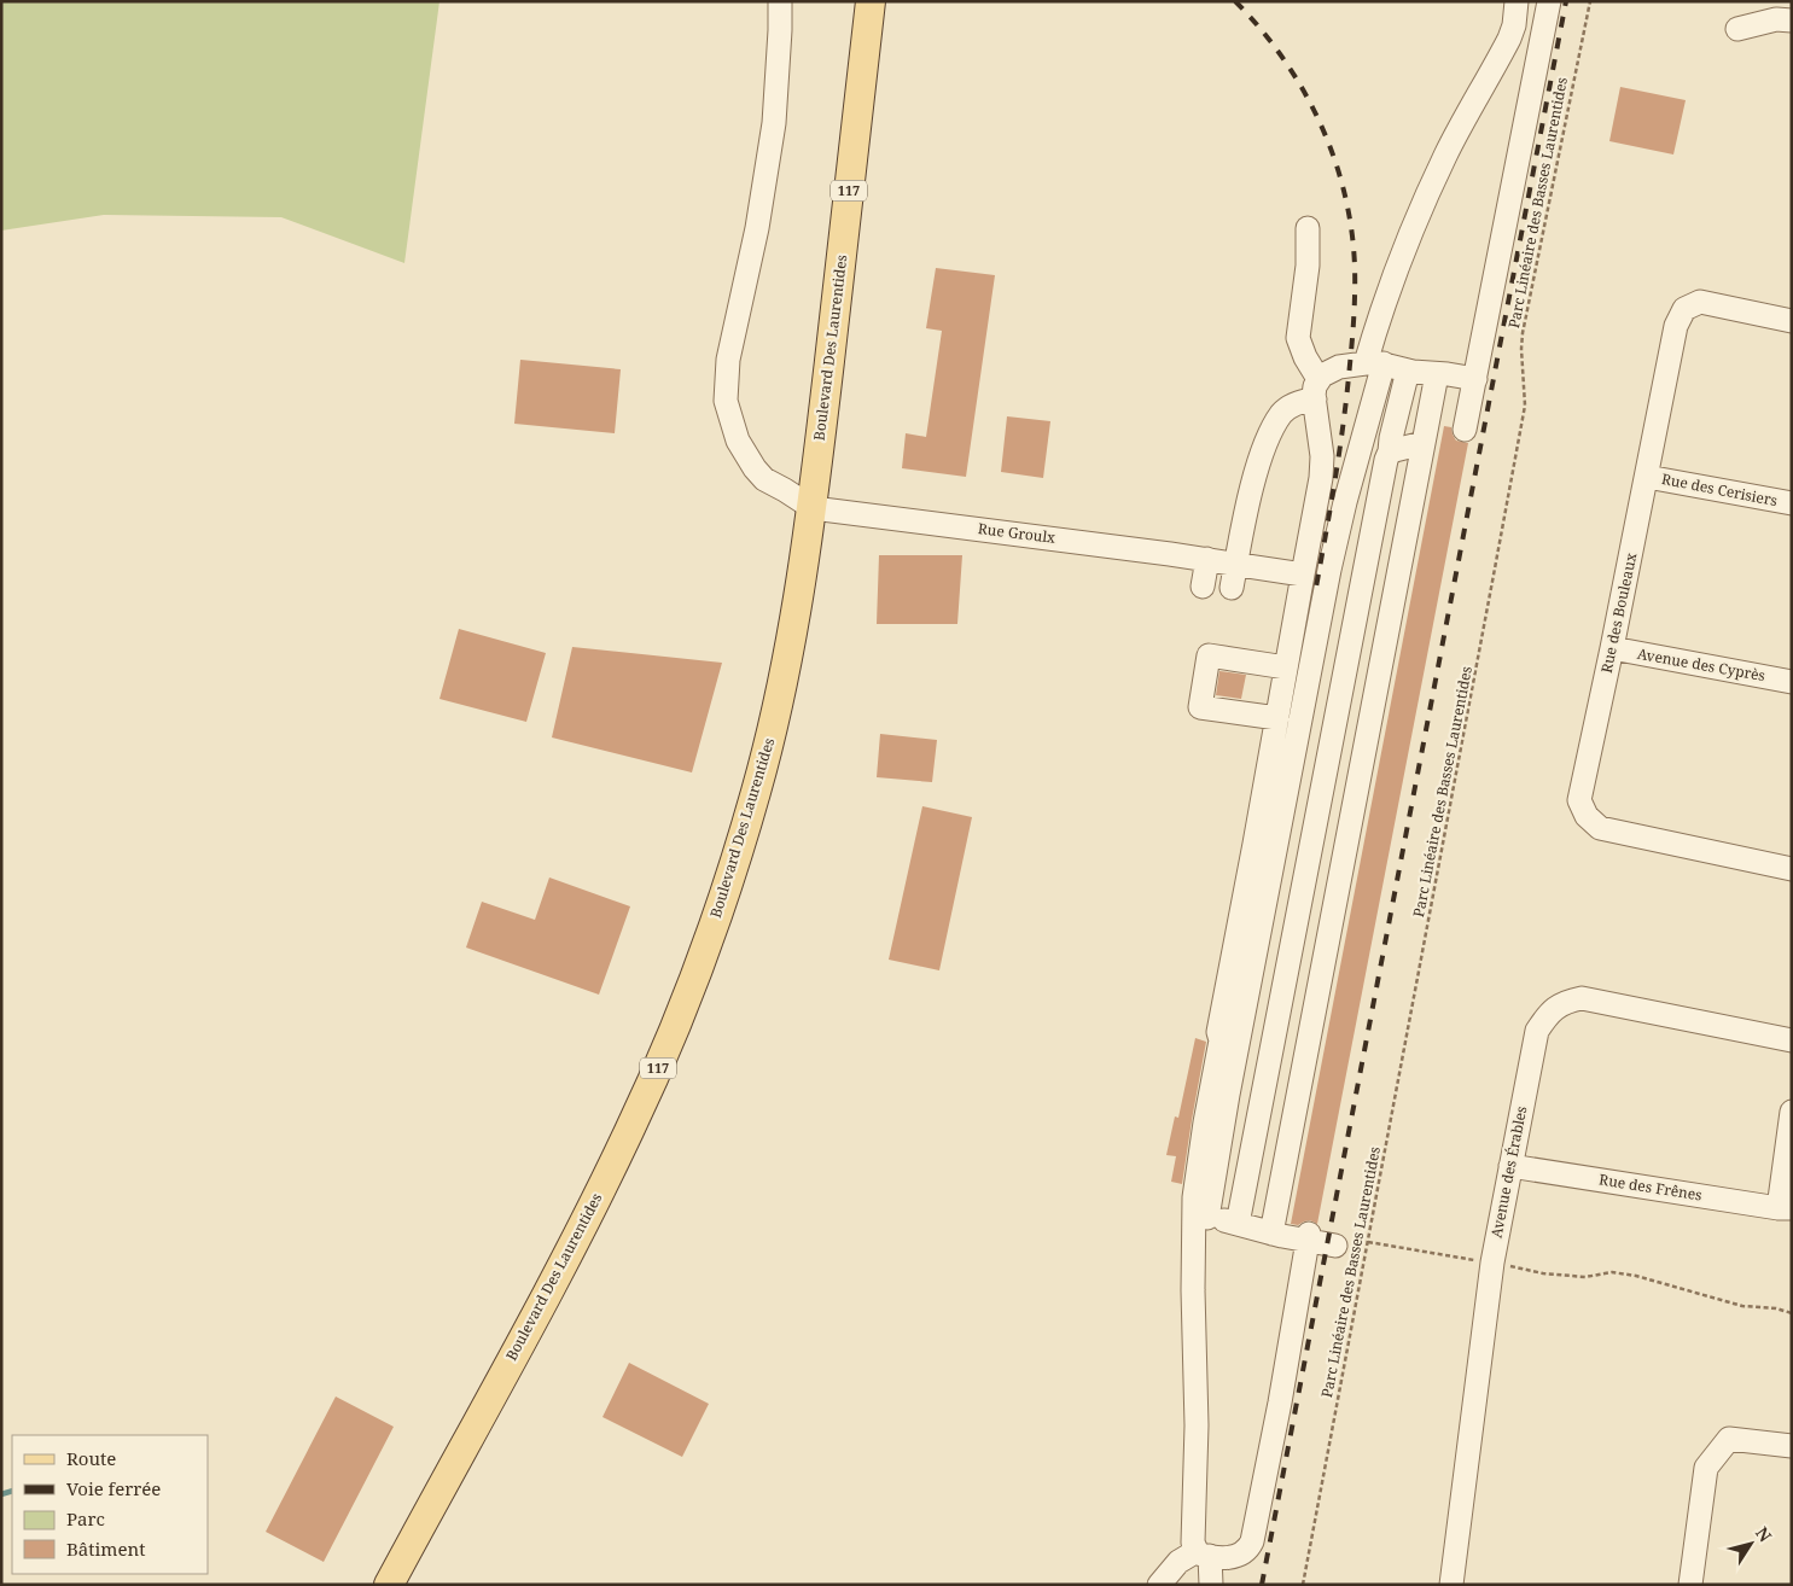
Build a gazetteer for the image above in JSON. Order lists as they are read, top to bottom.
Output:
{
  "streets": {
    "main road": ["117", "Boulevard Des Laurentides"],
    "street": [
      "Rue des Cerisiers",
      "Rue Groulx",
      "Rue des Bouleaux",
      "Avenue des Cyprès",
      "Avenue des Érables",
      "Rue des Frênes"
    ],
    "path": ["Parc Linéaire des Basses Laurentides"]
  },
  "crossings": [
    ["Boulevard Des Laurentides", "Rue Groulx"],
    ["Rue des Cerisiers", "Rue des Bouleaux"],
    ["Rue des Bouleaux", "Avenue des Cyprès"],
    ["Avenue des Érables", "Rue des Frênes"]
  ],
  "legend": [
    "Route",
    "Voie ferrée",
    "Parc",
    "Bâtiment"
  ],
  "north": "top right"
}
